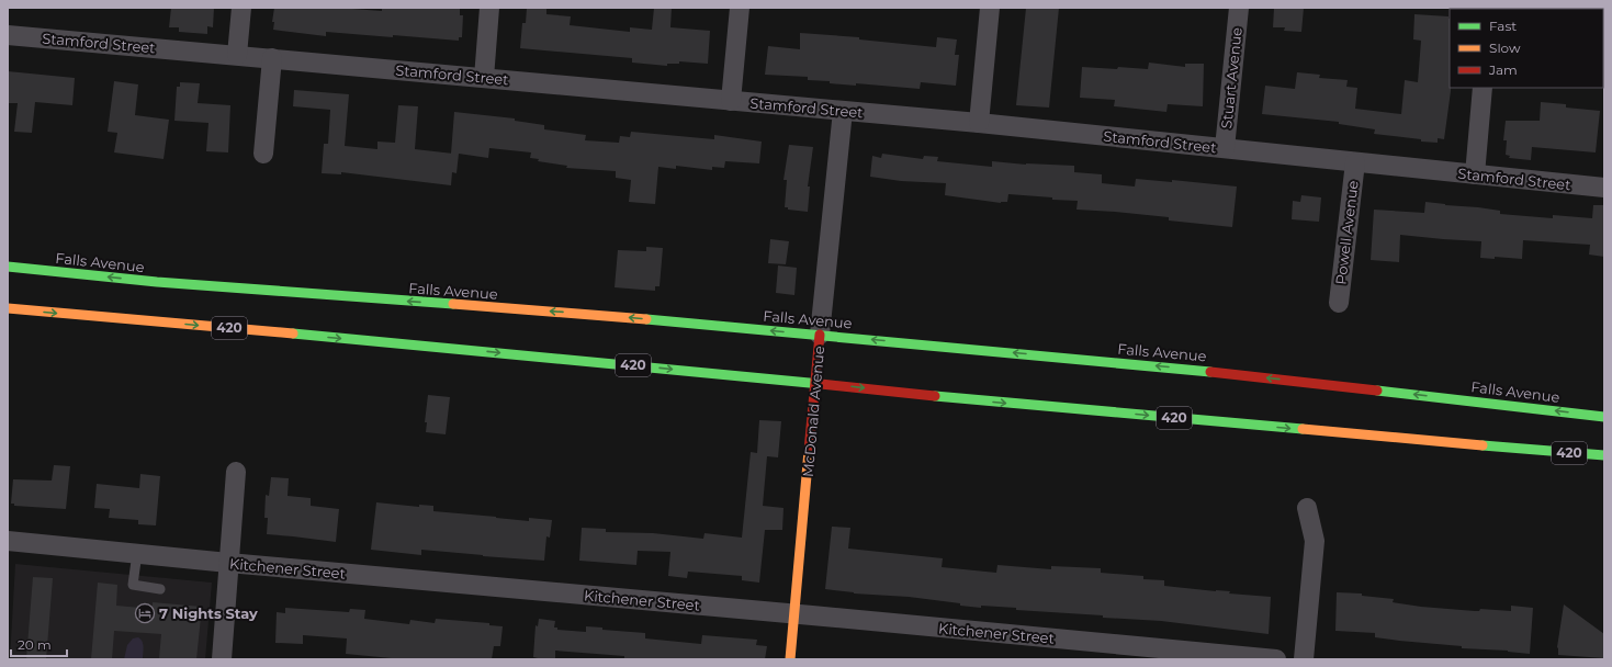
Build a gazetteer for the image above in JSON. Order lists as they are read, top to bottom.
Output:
{
  "streets": {
    "main road": ["Falls Avenue", "420", "McDonald Avenue"],
    "street": [
      "Stamford Street",
      "Stuart Avenue",
      "Powell Avenue",
      "Kitchener Street"
    ]
  },
  "crossings": [
    ["Stamford Street", "Stuart Avenue"],
    ["Stamford Street", "Powell Avenue"],
    ["Stamford Street", "McDonald Avenue"],
    ["Falls Avenue", "McDonald Avenue"],
    ["420", "McDonald Avenue"],
    ["McDonald Avenue", "Kitchener Street"]
  ],
  "places": {
    "hotel": ["7 Nights Stay"]
  },
  "legend": ["Fast", "Slow", "Jam"],
  "scale_bar": "20 m"
}
